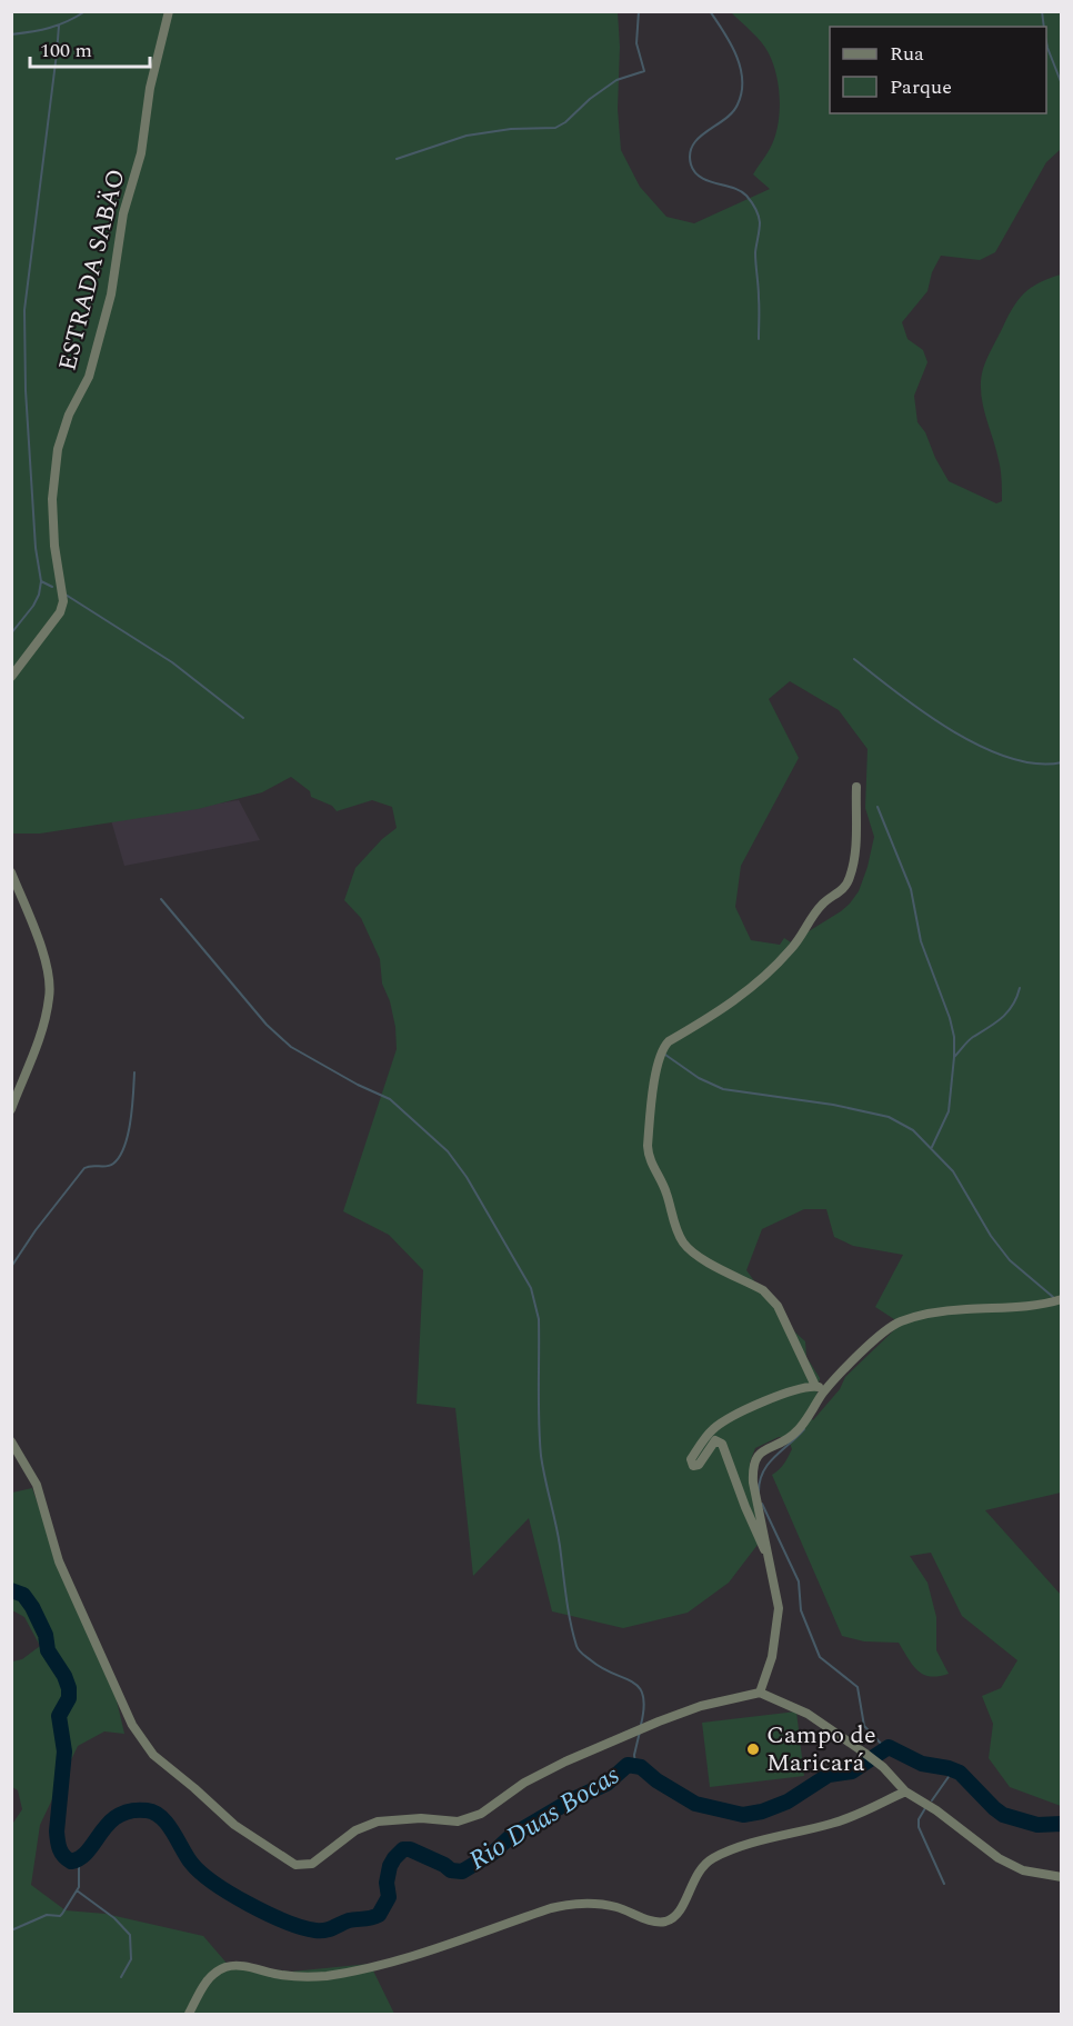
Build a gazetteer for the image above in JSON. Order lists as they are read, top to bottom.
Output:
{
  "streets": {
    "street": ["ESTRADA SABÄO"]
  },
  "water": ["Rio Duas Bocas"],
  "places": ["Campo de Maricará"],
  "legend": ["Rua", "Parque"],
  "scale_bar": "100 m"
}
